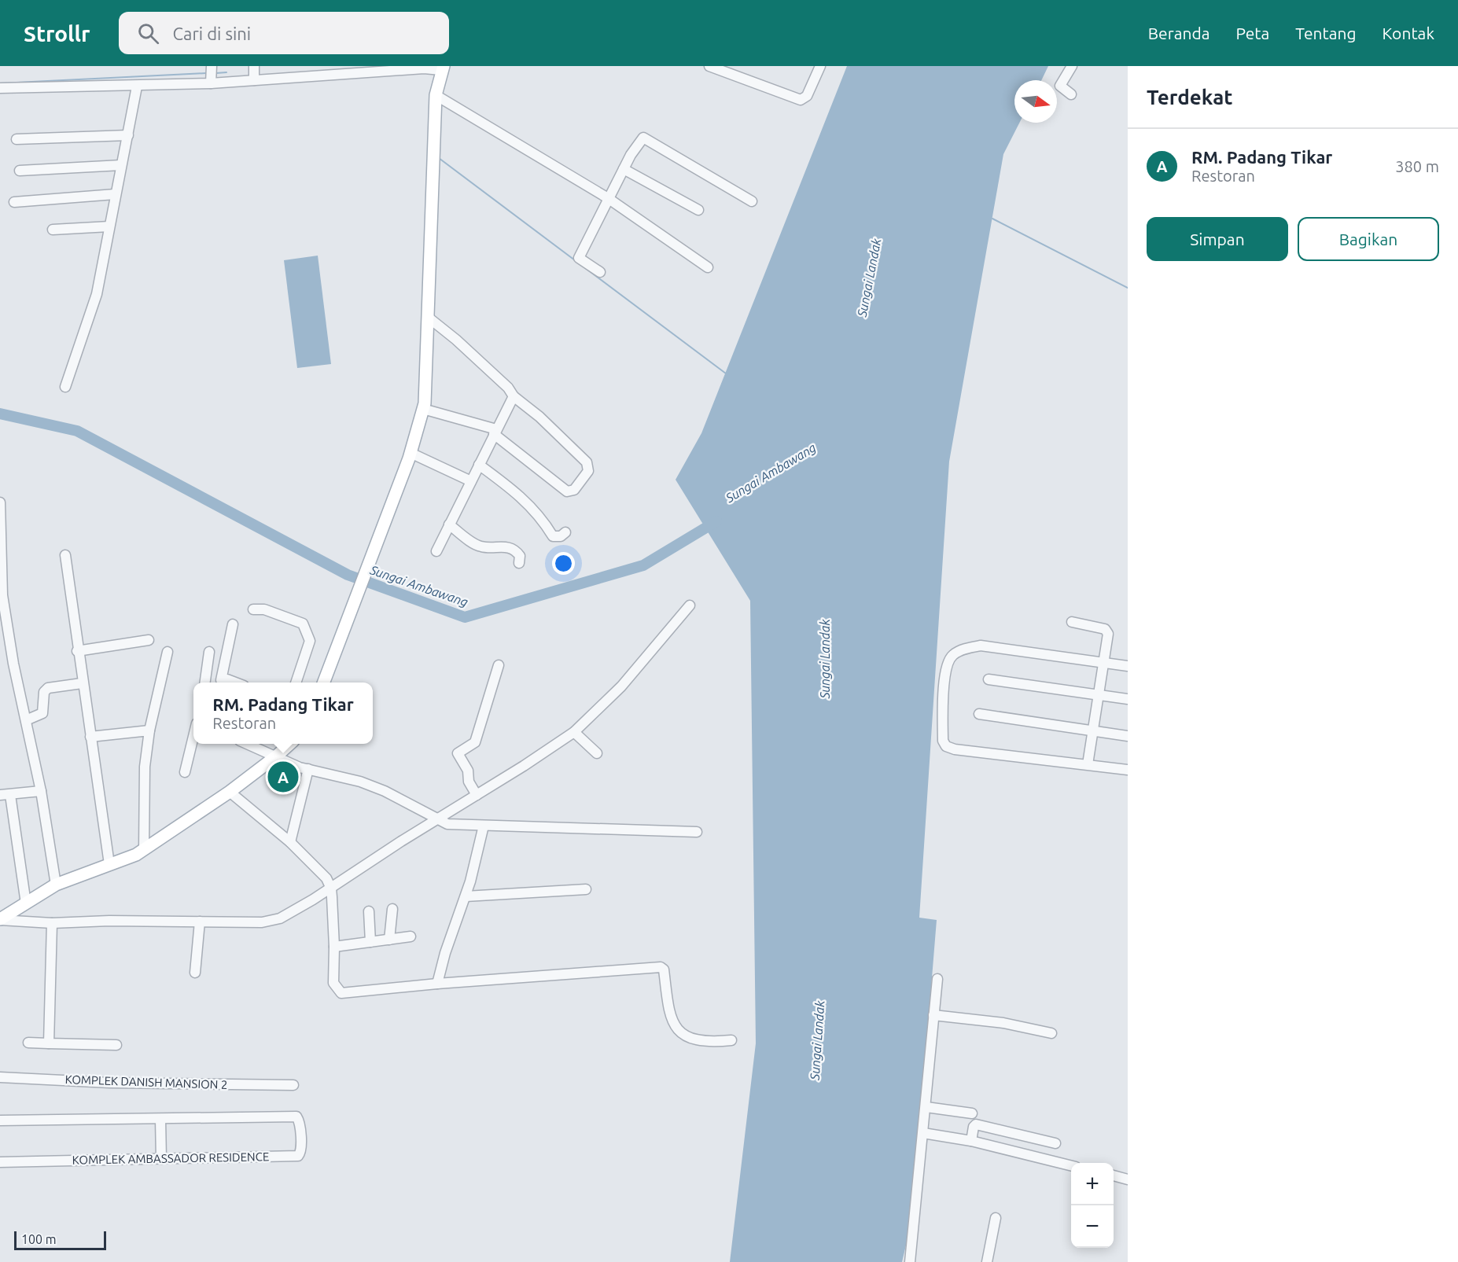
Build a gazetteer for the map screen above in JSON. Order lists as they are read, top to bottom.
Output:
{
  "streets": {
    "street": ["KOMPLEK DANISH MANSION 2", "KOMPLEK AMBASSADOR RESIDENCE"]
  },
  "water": ["Sungai Landak", "Sungai Ambawang"],
  "scale_bar": "100 m",
  "north": "right",
  "page": {
    "header": "Strollr",
    "search": "Cari di sini",
    "nav": [
      "Beranda",
      "Peta",
      "Tentang",
      "Kontak"
    ],
    "heading": "Terdekat",
    "list": [
      {
        "mark": "A",
        "name": "RM. Padang Tikar",
        "note": "Restoran",
        "value": "380 m"
      }
    ],
    "buttons": ["Simpan", "Bagikan"],
    "popup": ["RM. Padang Tikar", "Restoran"],
    "pins": "A",
    "map_buttons": ["+", "−"],
    "scale": "100 m"
  }
}
